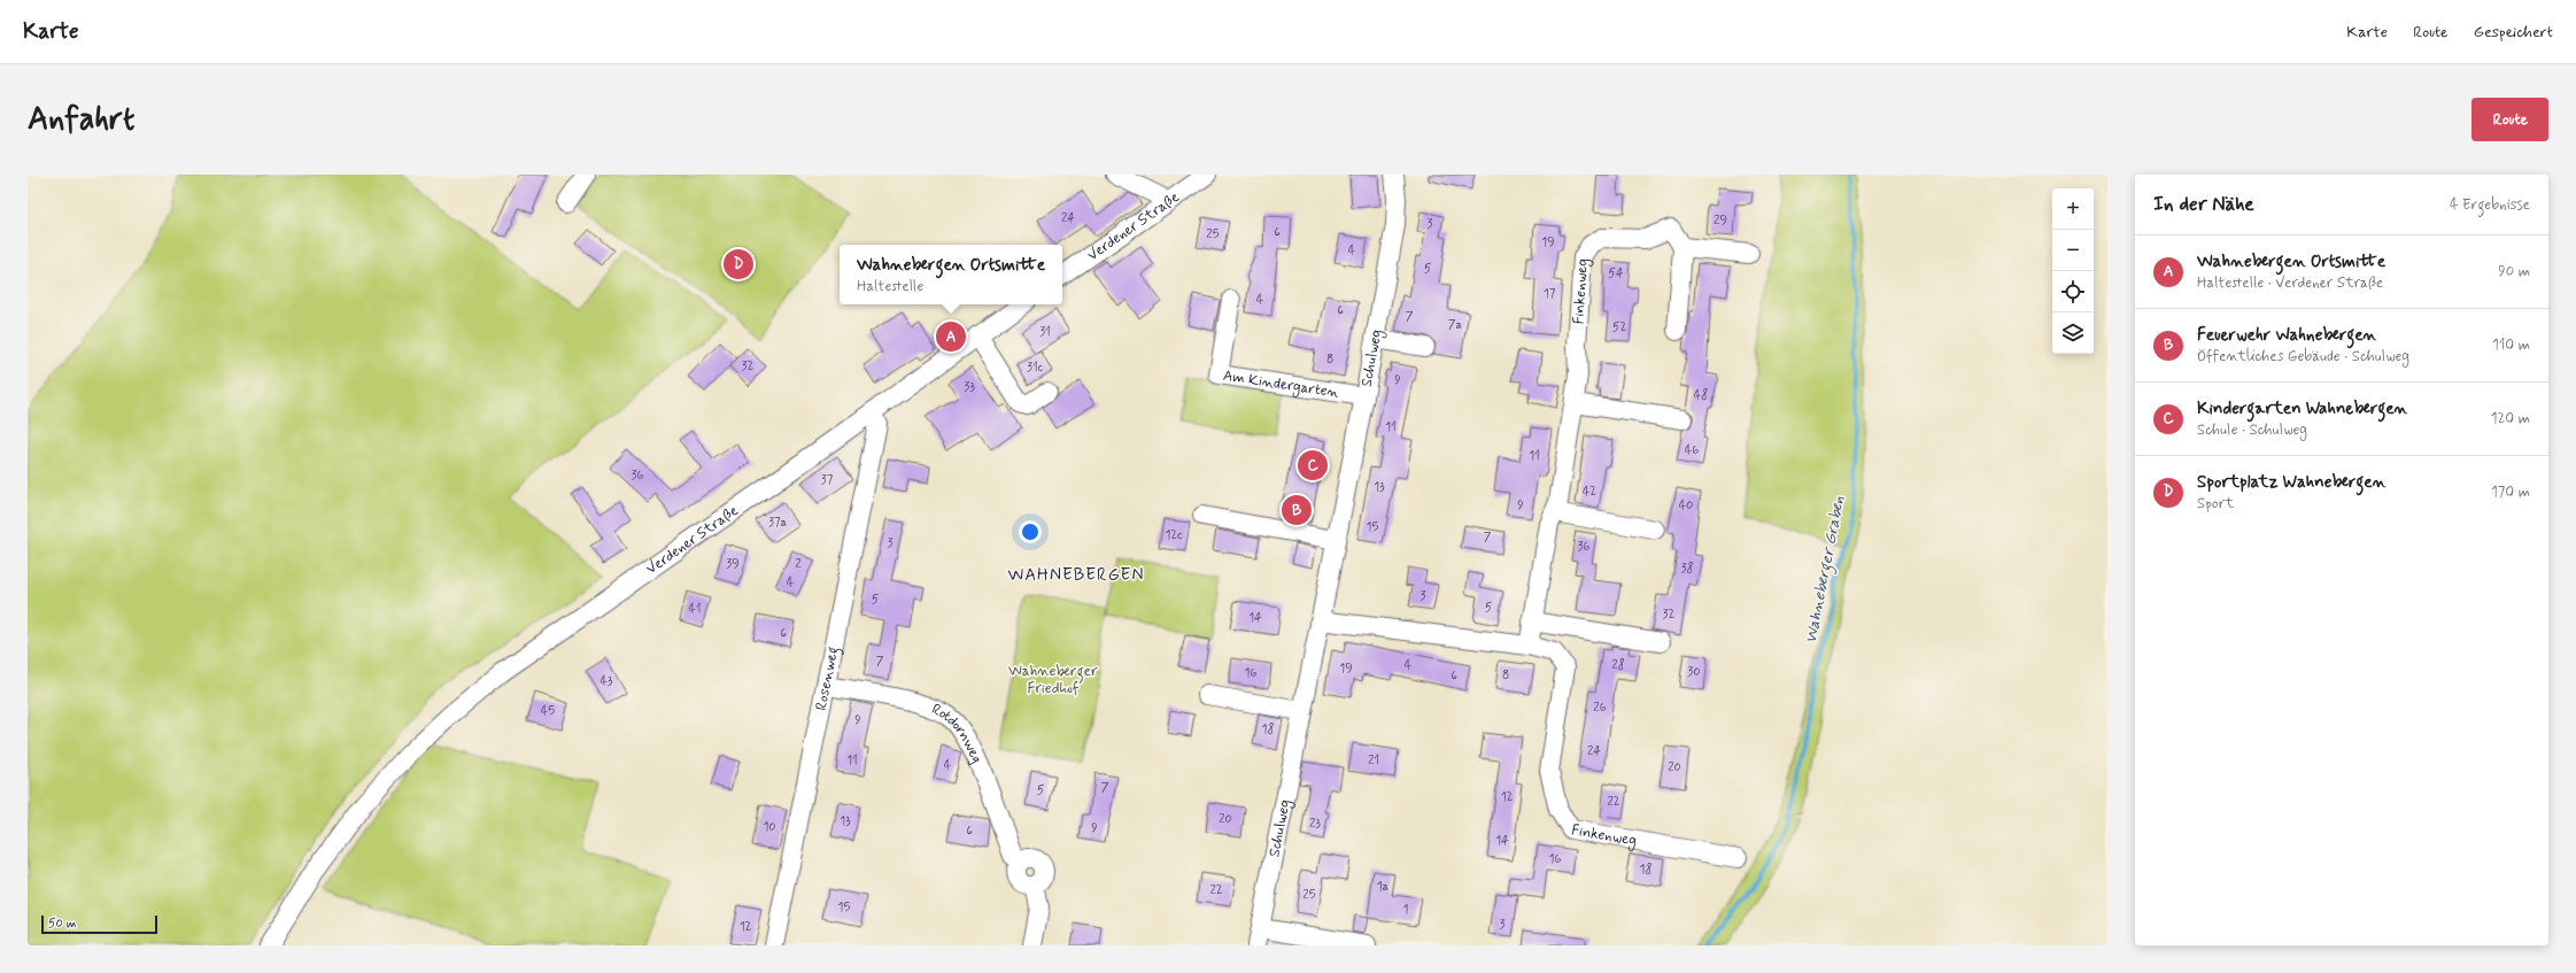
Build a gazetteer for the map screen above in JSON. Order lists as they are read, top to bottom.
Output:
{
  "streets": {
    "street": [
      "Verdener Straße",
      "Finkenweg",
      "Schulweg",
      "Am Kindergarten",
      "Rosenweg",
      "Rotdornweg"
    ]
  },
  "crossings": [
    ["Verdener Straße", "Rosenweg"],
    ["Finkenweg", "Schulweg"],
    ["Schulweg", "Am Kindergarten"],
    ["Rosenweg", "Rotdornweg"]
  ],
  "districts": ["WAHNEBERGEN"],
  "water": ["Wahneberger Graben"],
  "parks": ["Wahneberger Friedhof"],
  "house_numbers": [
    "24",
    "29",
    "3",
    "6",
    "25",
    "19",
    "4",
    "5",
    "54",
    "17",
    "4",
    "6",
    "7",
    "7a",
    "52",
    "31",
    "8",
    "32",
    "31c",
    "9",
    "33",
    "48",
    "11",
    "46",
    "11",
    "36",
    "37",
    "13",
    "42",
    "9",
    "40",
    "37a",
    "15",
    "12c",
    "7",
    "3",
    "36",
    "39",
    "2",
    "38",
    "4",
    "3",
    "5",
    "5",
    "41",
    "32",
    "14",
    "6",
    "7",
    "4",
    "28",
    "19",
    "30",
    "16",
    "6",
    "8",
    "43",
    "26",
    "45",
    "9",
    "18",
    "24",
    "11",
    "21",
    "4",
    "20",
    "7",
    "5",
    "12",
    "22",
    "20",
    "13",
    "23",
    "10",
    "9",
    "6",
    "14",
    "16",
    "18",
    "1a",
    "22",
    "25",
    "15",
    "1",
    "3",
    "12"
  ],
  "scale_bar": "50 m",
  "page": {
    "header": "Karte",
    "nav": ["Karte", "Route", "Gespeichert"],
    "buttons": "Route",
    "title": "Anfahrt",
    "heading": ["In der Nähe", "4 Ergebnisse"],
    "map_buttons": ["+", "−"],
    "list": [
      {
        "mark": "A",
        "name": "Wahnebergen Ortsmitte",
        "note": "Haltestelle · Verdener Straße",
        "value": "90 m"
      },
      {
        "mark": "B",
        "name": "Feuerwehr Wahnebergen",
        "note": "Öffentliches Gebäude · Schulweg",
        "value": "110 m"
      },
      {
        "mark": "C",
        "name": "Kindergarten Wahnebergen",
        "note": "Schule · Schulweg",
        "value": "120 m"
      },
      {
        "mark": "D",
        "name": "Sportplatz Wahnebergen",
        "note": "Sport",
        "value": "170 m"
      }
    ],
    "popup": ["Wahnebergen Ortsmitte", "Haltestelle"],
    "pins": [
      "D",
      "A",
      "C",
      "B"
    ],
    "scale": "50 m"
  }
}
